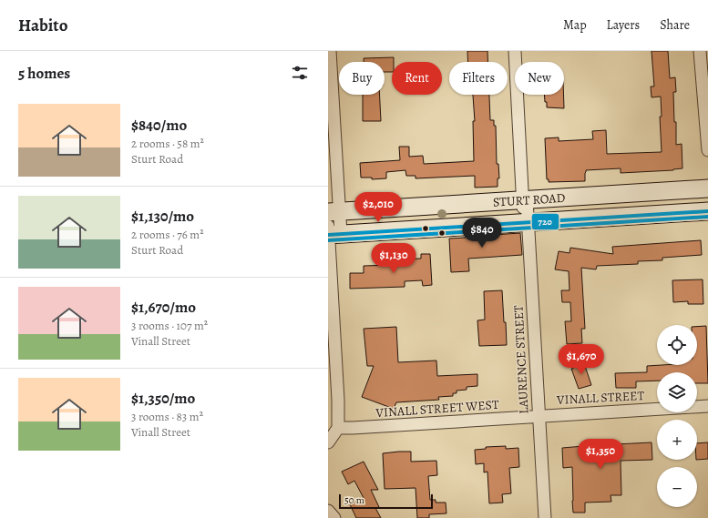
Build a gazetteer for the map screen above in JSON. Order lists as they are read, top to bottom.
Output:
{
  "streets": {
    "main road": ["STURT ROAD"],
    "street": ["LAURENCE STREET", "VINALL STREET", "VINALL STREET WEST"]
  },
  "crossings": [
    ["STURT ROAD", "LAURENCE STREET"],
    ["LAURENCE STREET", "VINALL STREET"],
    ["LAURENCE STREET", "VINALL STREET WEST"],
    ["VINALL STREET", "VINALL STREET WEST"]
  ],
  "lines": ["transit line 720"],
  "scale_bar": "50 m",
  "page": {
    "header": "Habito",
    "nav": ["Map", "Layers", "Share"],
    "heading": "5 homes",
    "chip": [
      "Buy",
      "Rent",
      "Filters",
      "New"
    ],
    "list": [
      {
        "name": "$840/mo",
        "note": "2 rooms · 58 m² · Sturt Road"
      },
      {
        "name": "$1,130/mo",
        "note": "2 rooms · 76 m² · Sturt Road"
      },
      {
        "name": "$1,670/mo",
        "note": "3 rooms · 107 m² · Vinall Street"
      },
      {
        "name": "$1,350/mo",
        "note": "3 rooms · 83 m² · Vinall Street"
      }
    ],
    "price": [
      "$2,010",
      "$840",
      "$1,130",
      "$1,670",
      "$1,350"
    ],
    "map_buttons": ["+", "−"],
    "scale": "50 m"
  }
}
